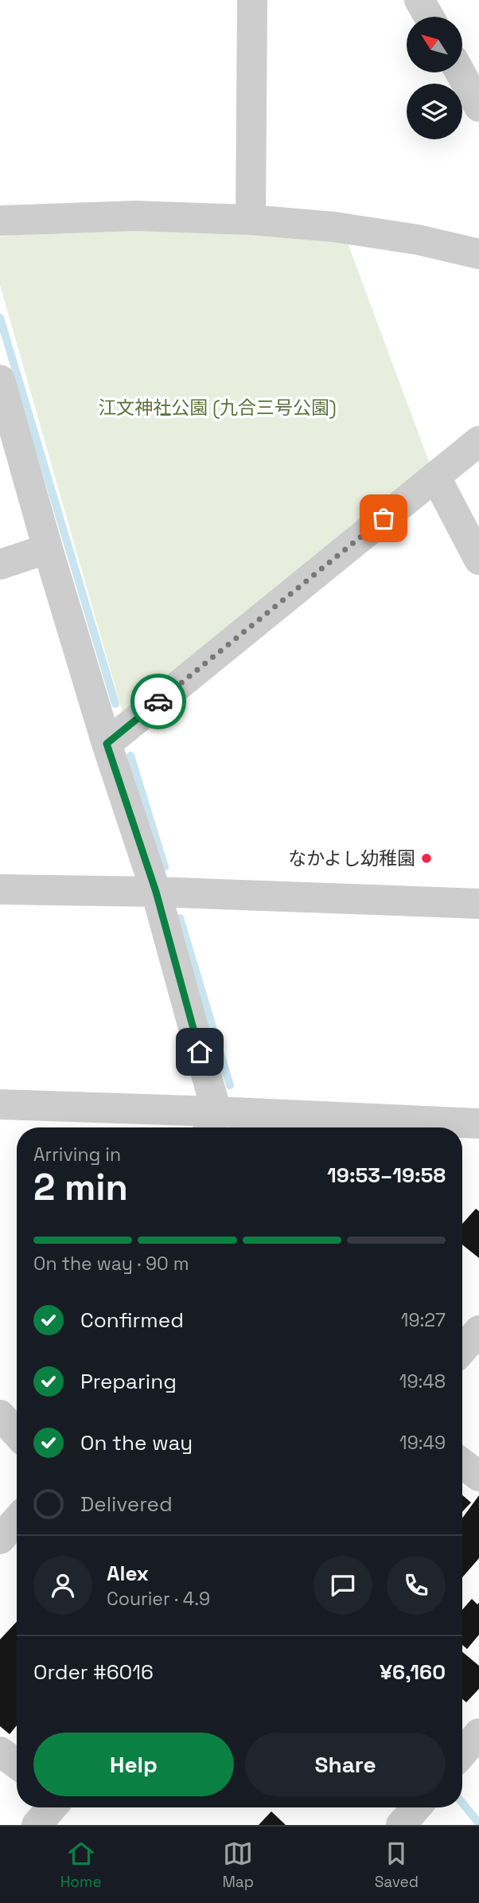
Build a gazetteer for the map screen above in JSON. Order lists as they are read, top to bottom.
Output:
{
  "parks": ["江文神社公園 (九合三号公園)"],
  "places": ["なかよし幼稚園"],
  "north": "top left",
  "page": {
    "heading": ["2 min", "Arriving in", "19:53–19:58"],
    "panel": [
      "Alex",
      "Courier · 4.9",
      "Order #6016",
      "¥6,160"
    ],
    "bar": "On the way · 90 m",
    "list": [
      ["Confirmed", "19:27"],
      ["Preparing", "19:48"],
      ["On the way", "19:49"],
      "Delivered"
    ],
    "buttons": ["Help", "Share"],
    "tabs": ["Home", "Map", "Saved"]
  }
}
